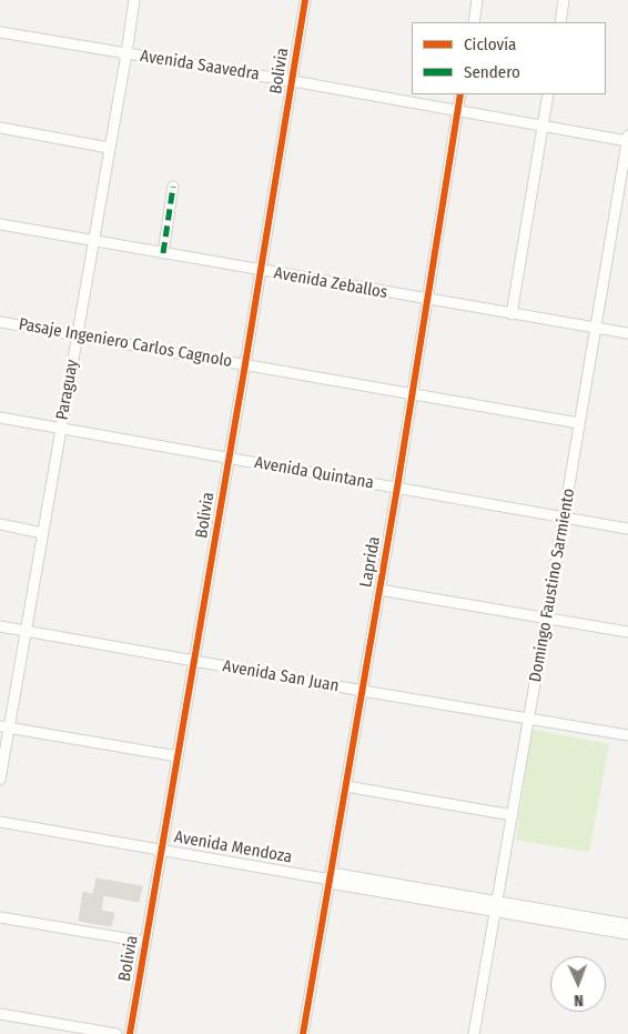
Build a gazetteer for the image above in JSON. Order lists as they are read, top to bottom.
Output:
{
  "streets": {
    "street": [
      "Avenida Saavedra",
      "Bolivia",
      "Avenida Zeballos",
      "Pasaje Ingeniero Carlos Cagnolo",
      "Paraguay",
      "Avenida Quintana",
      "Laprida",
      "Domingo Faustino Sarmiento",
      "Avenida San Juan",
      "Avenida Mendoza"
    ]
  },
  "crossings": [
    ["Avenida Saavedra", "Bolivia"],
    ["Avenida Saavedra", "Paraguay"],
    ["Avenida Saavedra", "Laprida"],
    ["Avenida Saavedra", "Domingo Faustino Sarmiento"],
    ["Bolivia", "Avenida Zeballos"],
    ["Bolivia", "Pasaje Ingeniero Carlos Cagnolo"],
    ["Bolivia", "Avenida Quintana"],
    ["Bolivia", "Avenida San Juan"],
    ["Bolivia", "Avenida Mendoza"],
    ["Avenida Zeballos", "Paraguay"],
    ["Avenida Zeballos", "Laprida"],
    ["Avenida Zeballos", "Domingo Faustino Sarmiento"],
    ["Pasaje Ingeniero Carlos Cagnolo", "Paraguay"],
    ["Pasaje Ingeniero Carlos Cagnolo", "Laprida"],
    ["Pasaje Ingeniero Carlos Cagnolo", "Domingo Faustino Sarmiento"],
    ["Paraguay", "Avenida Quintana"],
    ["Paraguay", "Avenida San Juan"],
    ["Avenida Quintana", "Laprida"],
    ["Avenida Quintana", "Domingo Faustino Sarmiento"],
    ["Laprida", "Avenida San Juan"],
    ["Laprida", "Avenida Mendoza"],
    ["Domingo Faustino Sarmiento", "Avenida San Juan"],
    ["Domingo Faustino Sarmiento", "Avenida Mendoza"]
  ],
  "legend": ["Ciclovía", "Sendero"],
  "north": "bottom"
}
